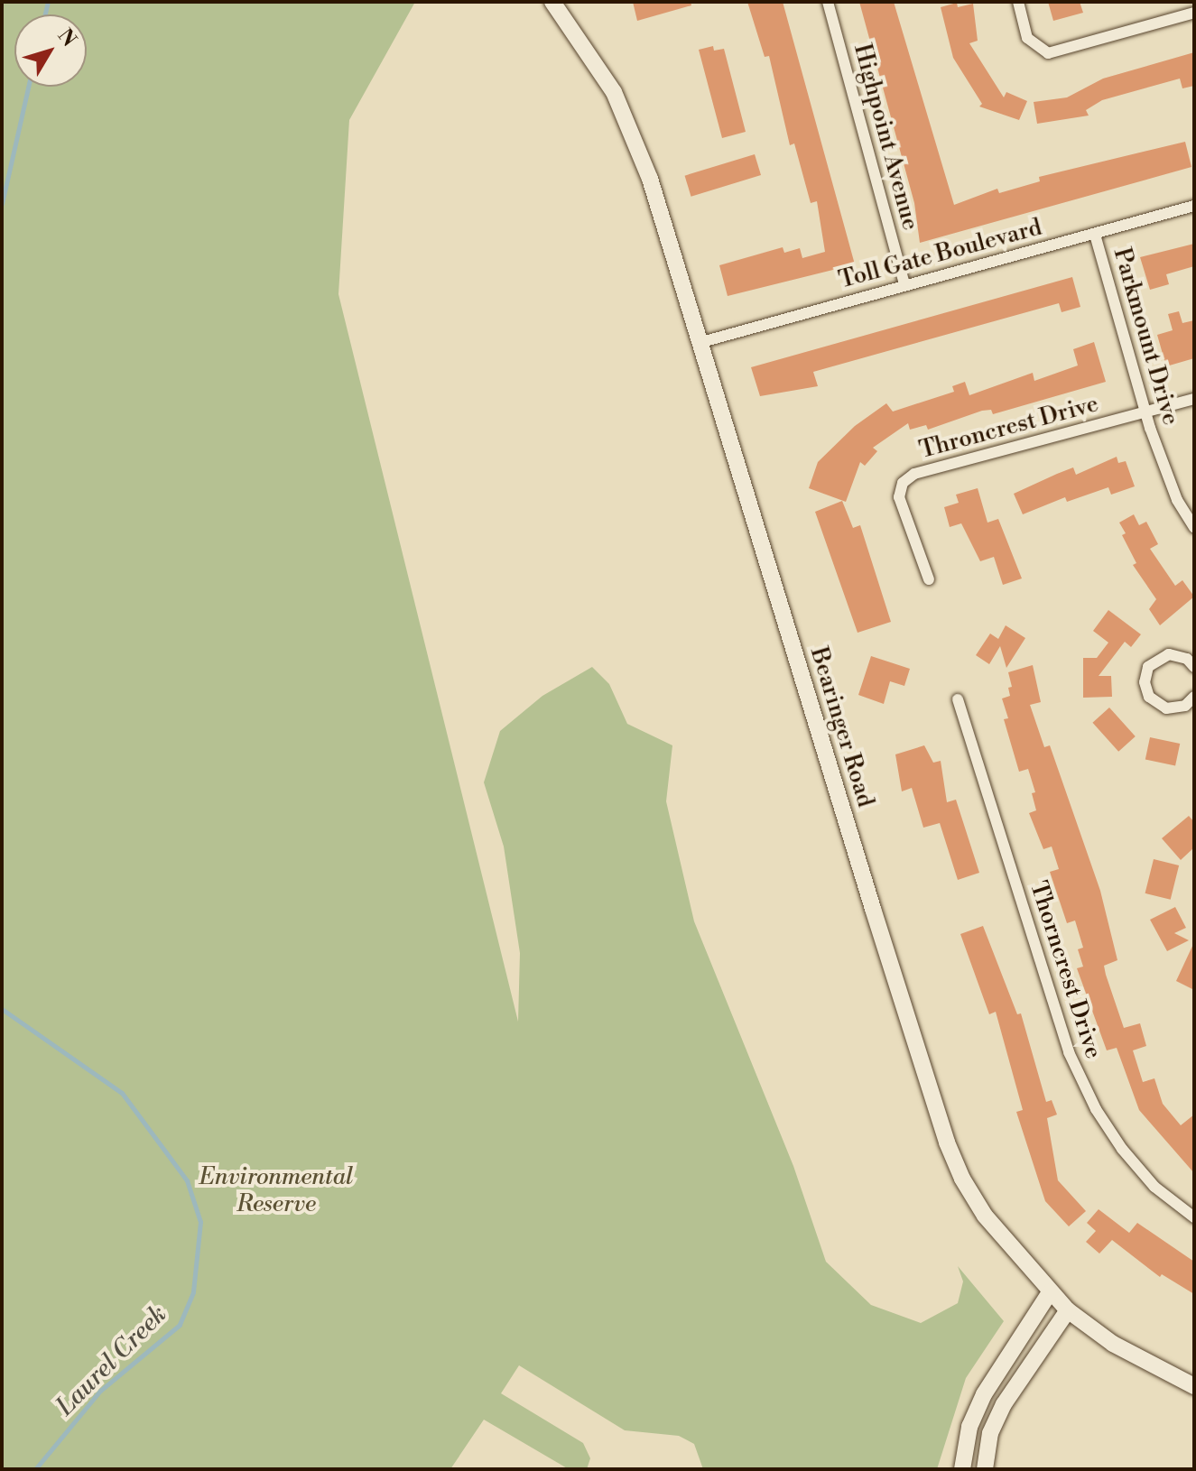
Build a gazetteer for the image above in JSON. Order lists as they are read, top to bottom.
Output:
{
  "streets": {
    "street": [
      "Highpoint Avenue",
      "Toll Gate Boulevard",
      "Parkmount Drive",
      "Throncrest Drive",
      "Bearinger Road",
      "Thorncrest Drive"
    ]
  },
  "crossings": [
    ["Highpoint Avenue", "Toll Gate Boulevard"],
    ["Toll Gate Boulevard", "Parkmount Drive"],
    ["Toll Gate Boulevard", "Bearinger Road"],
    ["Parkmount Drive", "Throncrest Drive"]
  ],
  "water": ["Laurel Creek"],
  "parks": ["Environmental Reserve"],
  "north": "top right"
}
